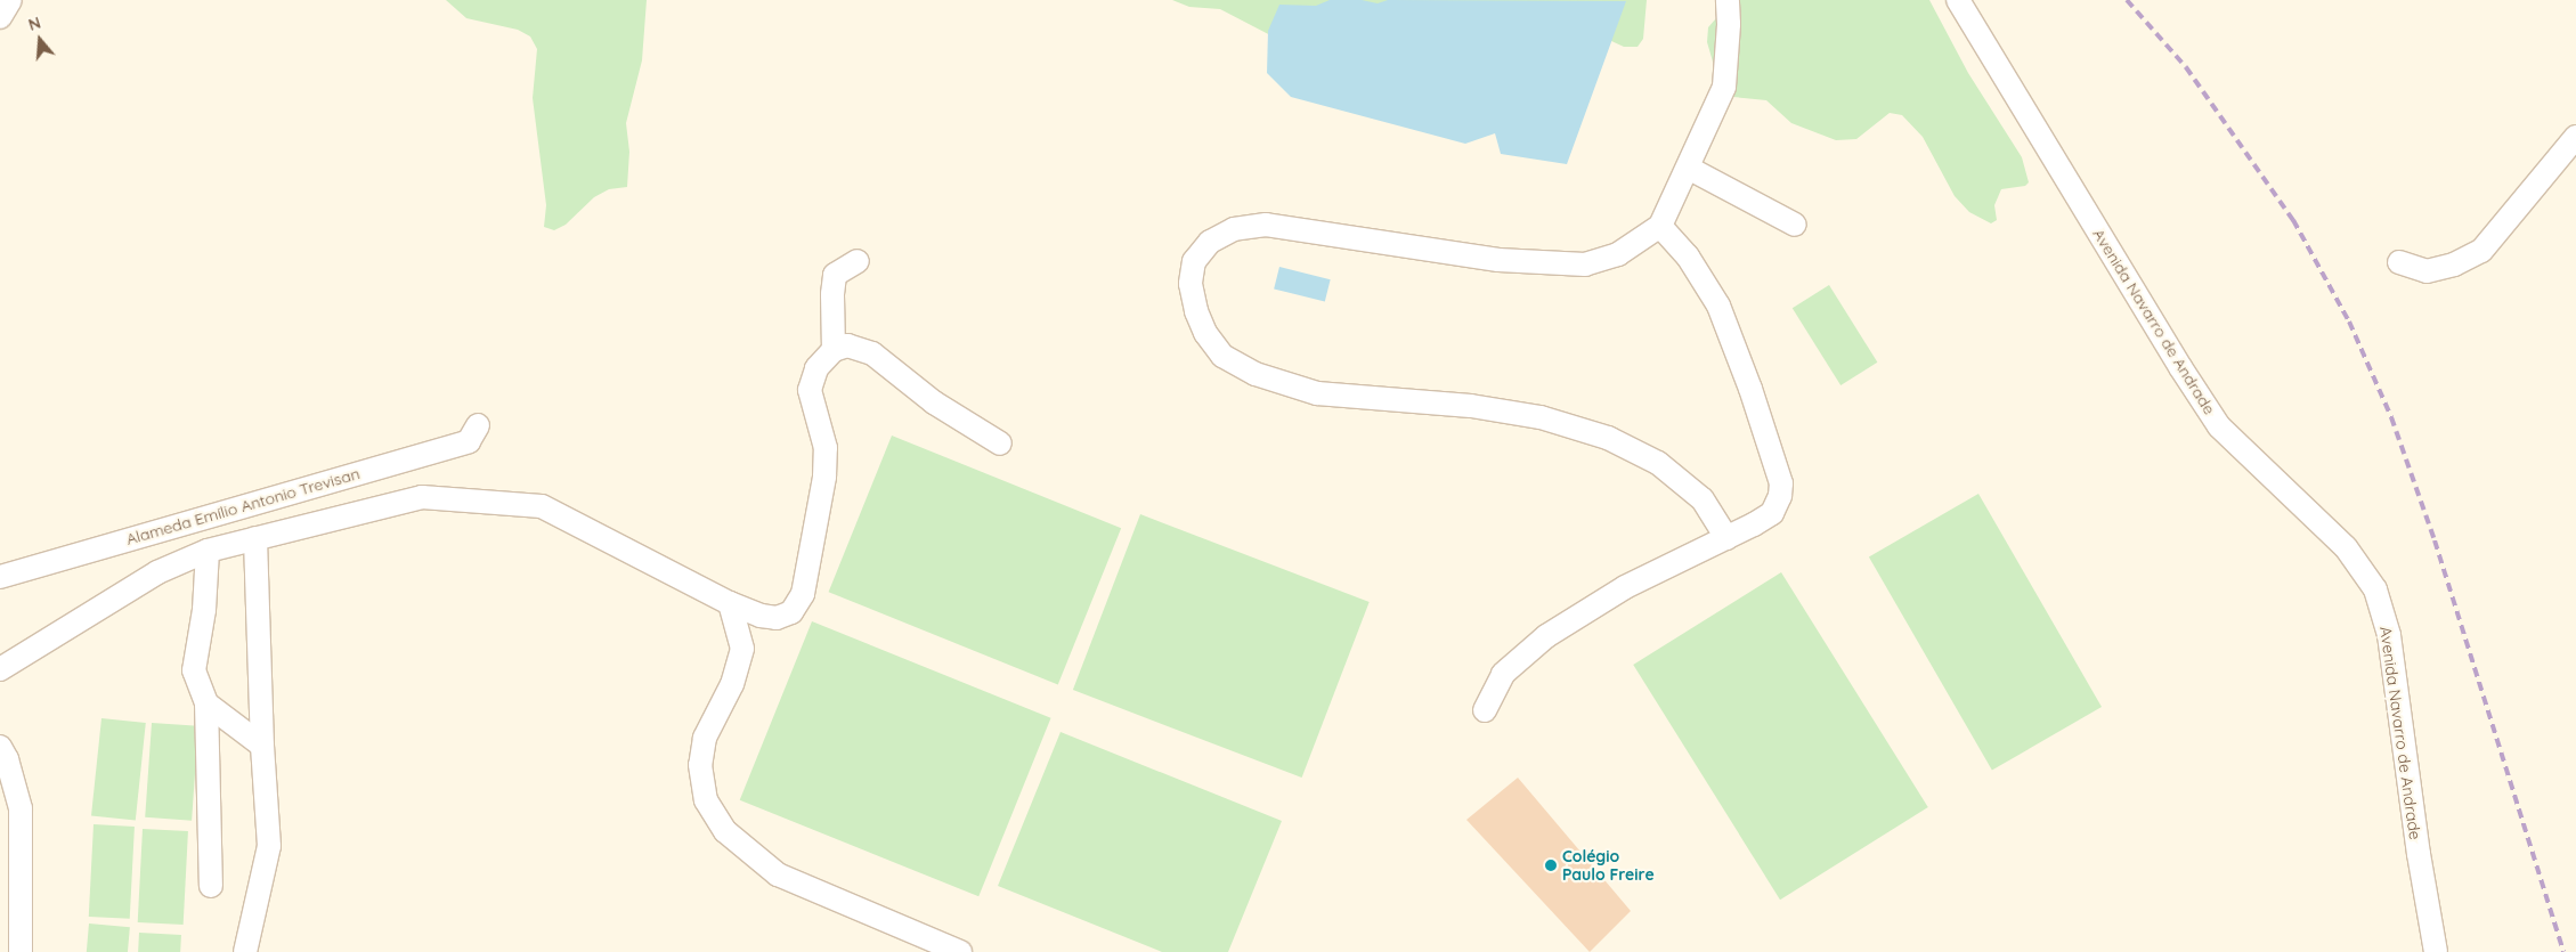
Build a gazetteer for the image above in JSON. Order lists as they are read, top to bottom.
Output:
{
  "streets": {
    "street": ["Avenida Navarro de Andrade", "Alameda Emílio Antonio Trevisan"]
  },
  "places": ["Colégio Paulo Freire"],
  "north": "top"
}
